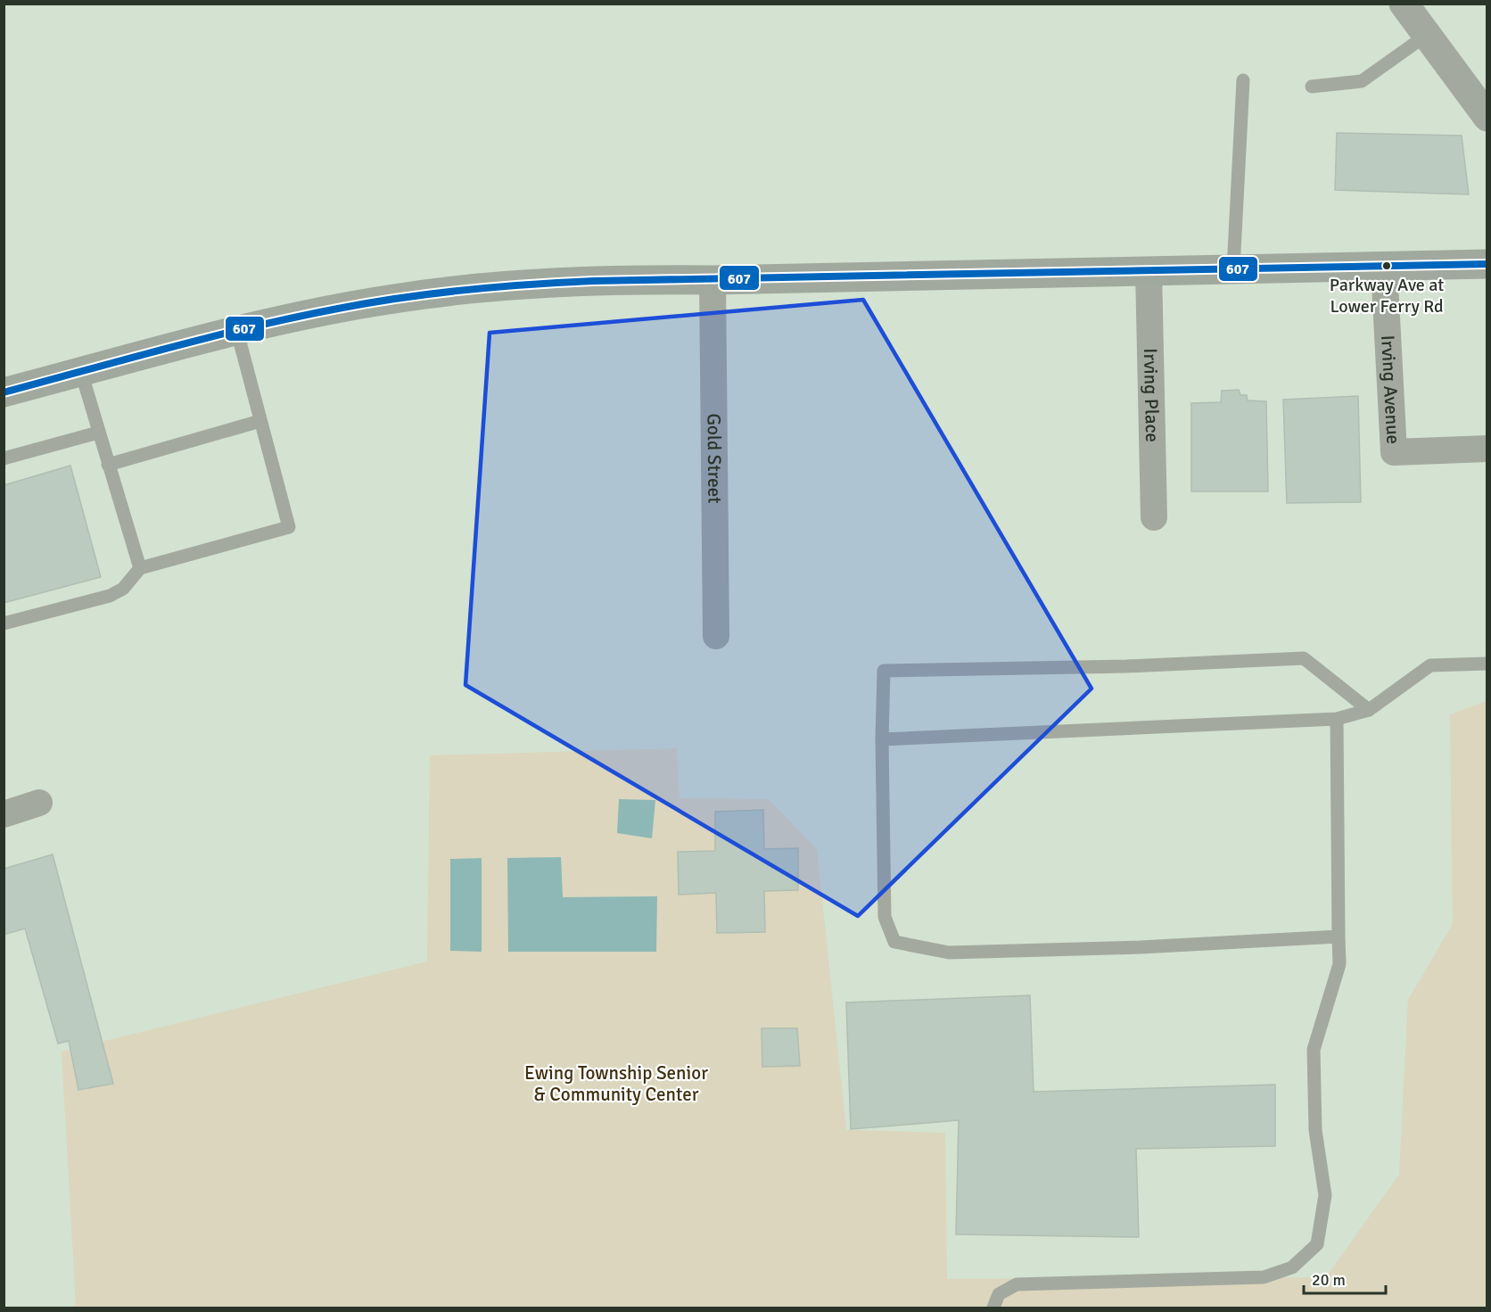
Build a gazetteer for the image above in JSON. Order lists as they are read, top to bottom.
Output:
{
  "streets": {
    "street": ["Irving Avenue", "Irving Place", "Gold Street"]
  },
  "parks": ["Ewing Township Senior & Community Center"],
  "places": ["Parkway Ave at Lower Ferry Rd"],
  "lines": ["transit line 607"],
  "scale_bar": "20 m"
}
